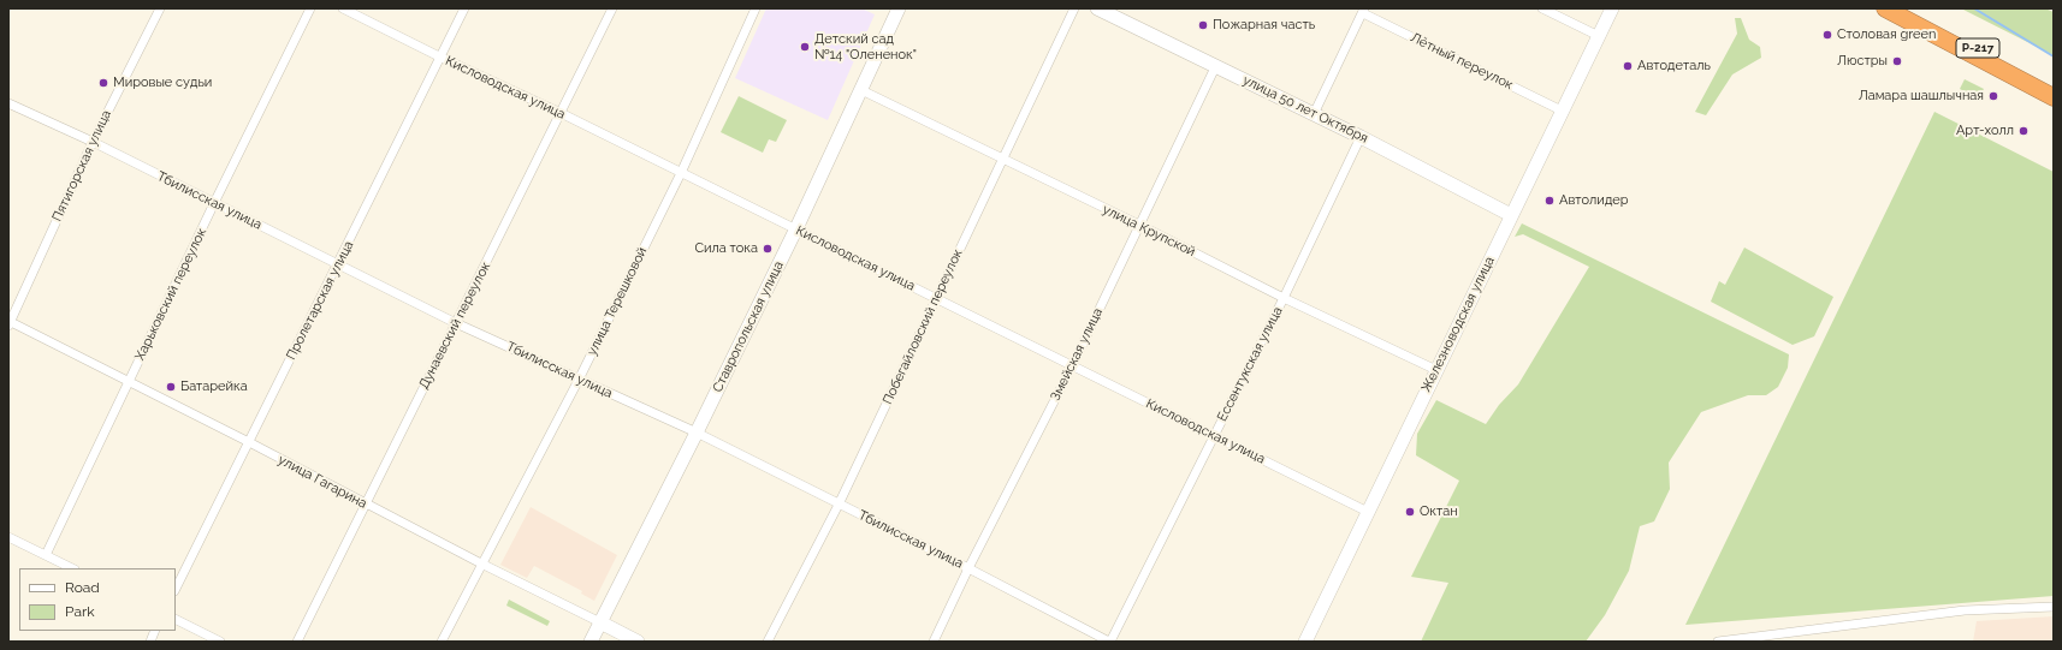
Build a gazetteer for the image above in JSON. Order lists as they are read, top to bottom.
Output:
{
  "streets": {
    "highway": ["Р-217"],
    "main road": [
      "улица 50 лет Октября",
      "Железноводская улица",
      "Ставропольская улица",
      "улица Гагарина"
    ],
    "street": [
      "Лётный переулок",
      "Кисловодская улица",
      "Пятигорская улица",
      "Тбилисская улица",
      "улица Крупской",
      "Харьковский переулок",
      "Пролетарская улица",
      "улица Терешковой",
      "Дунаевский переулок",
      "Побегайловский переулок",
      "Змейская улица",
      "Ессентукская улица"
    ]
  },
  "crossings": [
    ["Лётный переулок", "Железноводская улица"],
    ["Кисловодская улица", "Пролетарская улица"],
    ["Кисловодская улица", "улица Терешковой"],
    ["Кисловодская улица", "Железноводская улица"],
    ["Кисловодская улица", "Дунаевский переулок"],
    ["Кисловодская улица", "Ставропольская улица"],
    ["Кисловодская улица", "Побегайловский переулок"],
    ["Кисловодская улица", "Змейская улица"],
    ["Кисловодская улица", "Ессентукская улица"],
    ["улица 50 лет Октября", "Железноводская улица"],
    ["улица 50 лет Октября", "Змейская улица"],
    ["улица 50 лет Октября", "Ессентукская улица"],
    ["Пятигорская улица", "Тбилисская улица"],
    ["Пятигорская улица", "улица Гагарина"],
    ["Тбилисская улица", "Харьковский переулок"],
    ["Тбилисская улица", "Пролетарская улица"],
    ["Тбилисская улица", "улица Терешковой"],
    ["Тбилисская улица", "Дунаевский переулок"],
    ["Тбилисская улица", "Ставропольская улица"],
    ["Тбилисская улица", "Побегайловский переулок"],
    ["Тбилисская улица", "Змейская улица"],
    ["Тбилисская улица", "Ессентукская улица"],
    ["улица Крупской", "Железноводская улица"],
    ["улица Крупской", "Ставропольская улица"],
    ["улица Крупской", "Побегайловский переулок"],
    ["улица Крупской", "Змейская улица"],
    ["улица Крупской", "Ессентукская улица"],
    ["Харьковский переулок", "улица Гагарина"],
    ["Пролетарская улица", "улица Гагарина"],
    ["улица Терешковой", "улица Гагарина"],
    ["Дунаевский переулок", "улица Гагарина"],
    ["Ставропольская улица", "улица Гагарина"]
  ],
  "places": [
    "Пожарная часть",
    "Столовая green",
    "Детский сад №14 \"Олененок\"",
    "Люстры",
    "Автодеталь",
    "Мировые судьи",
    "Ламара шашлычная",
    "Арт-холл",
    "Автолидер",
    "Сила тока",
    "Батарейка",
    "Октан"
  ],
  "legend": ["Road", "Park"]
}
